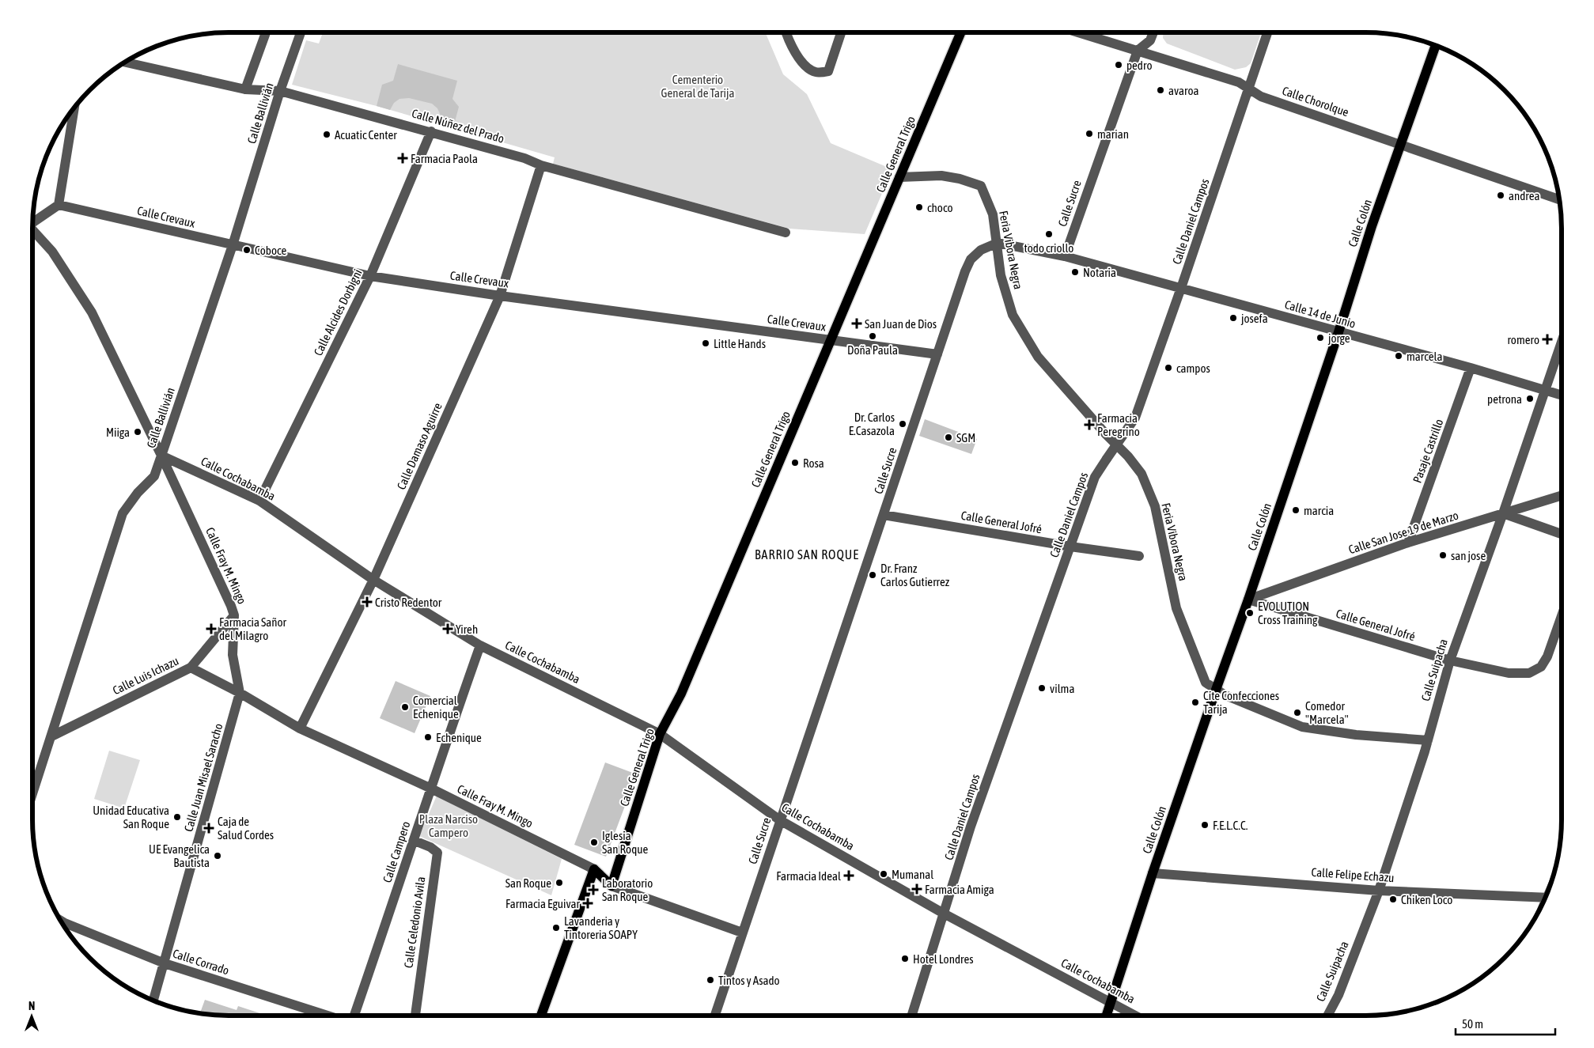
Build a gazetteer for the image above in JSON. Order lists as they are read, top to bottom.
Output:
{
  "streets": {
    "main road": ["Calle General Trigo", "Calle Colón", "Calle Fray M. Mingo"],
    "street": [
      "Calle Chorolque",
      "Calle Ballivián",
      "Calle Núñez del Prado",
      "Calle Sucre",
      "Calle Crevaux",
      "Calle Daniel Campos",
      "Feria Vibora Negra",
      "Calle Alcides Dorbigni",
      "Calle 14 de Junio",
      "Calle Damaso Aguirre",
      "Pasaje Castrillo",
      "Calle Cochabamba",
      "Calle General Jofré",
      "Calle San Jose 19 de Marzo",
      "Calle Suipacha",
      "Calle Luis Ichazu",
      "Calle Juan Misael Saracho",
      "Calle Campero",
      "Calle Felipe Echazu",
      "Calle Celedonio Avila",
      "Calle Corrado"
    ]
  },
  "crossings": [
    ["Calle Chorolque", "Calle Sucre"],
    ["Calle Chorolque", "Calle Daniel Campos"],
    ["Calle Chorolque", "Calle Colón"],
    ["Calle Ballivián", "Calle Núñez del Prado"],
    ["Calle Ballivián", "Calle Crevaux"],
    ["Calle Ballivián", "Calle Cochabamba"],
    ["Calle Ballivián", "Calle Fray M. Mingo"],
    ["Calle Ballivián", "Calle Luis Ichazu"],
    ["Calle Núñez del Prado", "Calle Alcides Dorbigni"],
    ["Calle Núñez del Prado", "Calle Damaso Aguirre"],
    ["Calle General Trigo", "Calle Crevaux"],
    ["Calle General Trigo", "Feria Vibora Negra"],
    ["Calle General Trigo", "Calle Cochabamba"],
    ["Calle General Trigo", "Calle Fray M. Mingo"],
    ["Calle Sucre", "Calle Crevaux"],
    ["Calle Sucre", "Feria Vibora Negra"],
    ["Calle Sucre", "Calle 14 de Junio"],
    ["Calle Sucre", "Calle Cochabamba"],
    ["Calle Sucre", "Calle General Jofré"],
    ["Calle Sucre", "Calle Fray M. Mingo"],
    ["Calle Crevaux", "Calle Alcides Dorbigni"],
    ["Calle Crevaux", "Calle Damaso Aguirre"],
    ["Calle Daniel Campos", "Calle 14 de Junio"],
    ["Calle Daniel Campos", "Calle Cochabamba"],
    ["Calle Daniel Campos", "Calle General Jofré"],
    ["Calle Colón", "Feria Vibora Negra"],
    ["Calle Colón", "Calle 14 de Junio"],
    ["Calle Colón", "Calle Cochabamba"],
    ["Calle Colón", "Calle General Jofré"],
    ["Calle Colón", "Calle San Jose 19 de Marzo"],
    ["Calle Colón", "Calle Felipe Echazu"],
    ["Feria Vibora Negra", "Calle Suipacha"],
    ["Calle Alcides Dorbigni", "Calle Cochabamba"],
    ["Calle 14 de Junio", "Pasaje Castrillo"],
    ["Calle 14 de Junio", "Calle Suipacha"],
    ["Calle Damaso Aguirre", "Calle Cochabamba"],
    ["Calle Damaso Aguirre", "Calle Fray M. Mingo"],
    ["Pasaje Castrillo", "Calle San Jose 19 de Marzo"],
    ["Calle Cochabamba", "Calle Fray M. Mingo"],
    ["Calle Cochabamba", "Calle Campero"],
    ["Calle General Jofré", "Calle San Jose 19 de Marzo"],
    ["Calle General Jofré", "Calle Suipacha"],
    ["Calle San Jose 19 de Marzo", "Calle Suipacha"],
    ["Calle Fray M. Mingo", "Calle Luis Ichazu"],
    ["Calle Fray M. Mingo", "Calle Juan Misael Saracho"],
    ["Calle Fray M. Mingo", "Calle Campero"],
    ["Calle Suipacha", "Calle Felipe Echazu"],
    ["Calle Juan Misael Saracho", "Calle Corrado"],
    ["Calle Campero", "Calle Celedonio Avila"]
  ],
  "districts": ["BARRIO SAN ROQUE"],
  "parks": ["Cementerio General de Tarija", "Plaza Narciso Campero"],
  "places": {
    "other": [
      "pedro",
      "avaroa",
      "marian",
      "Acuatic Center",
      "andrea",
      "choco",
      "todo criollo",
      "Coboce",
      "Notaria",
      "josefa",
      "Doña Paula",
      "jorge",
      "Little Hands",
      "marcela",
      "campos",
      "petrona",
      "Dr. Carlos E.Casazola",
      "Miiga",
      "SGM",
      "Rosa",
      "marcia",
      "san jose",
      "Dr. Franz Carlos Gutierrez",
      "EVOLUTION Cross Training",
      "vilma",
      "Cite Confecciones Tarija",
      "Comercial Echenique",
      "Comedor \"Marcela\"",
      "Echenique",
      "Unidad Educativa San Roque",
      "F.E.L.C.C.",
      "Iglesia San Roque",
      "UE Evangelica Bautista",
      "Mumanal",
      "San Roque",
      "Chiken Loco",
      "Lavanderia y Tintoreria SOAPY",
      "Hotel Londres",
      "Tintos y Asado"
    ],
    "health": [
      "Farmacia Paola",
      "San Juan de Dios",
      "romero",
      "Farmacia Peregrino",
      "Cristo Redentor",
      "Farmacia Sañor del Milagro",
      "Yireh",
      "Caja de Salud Cordes",
      "Farmacia Ideal",
      "Farmacia Amiga",
      "Laboratorio San Roque",
      "Farmacia Eguivar"
    ]
  },
  "scale_bar": "50 m",
  "north": "top"
}
